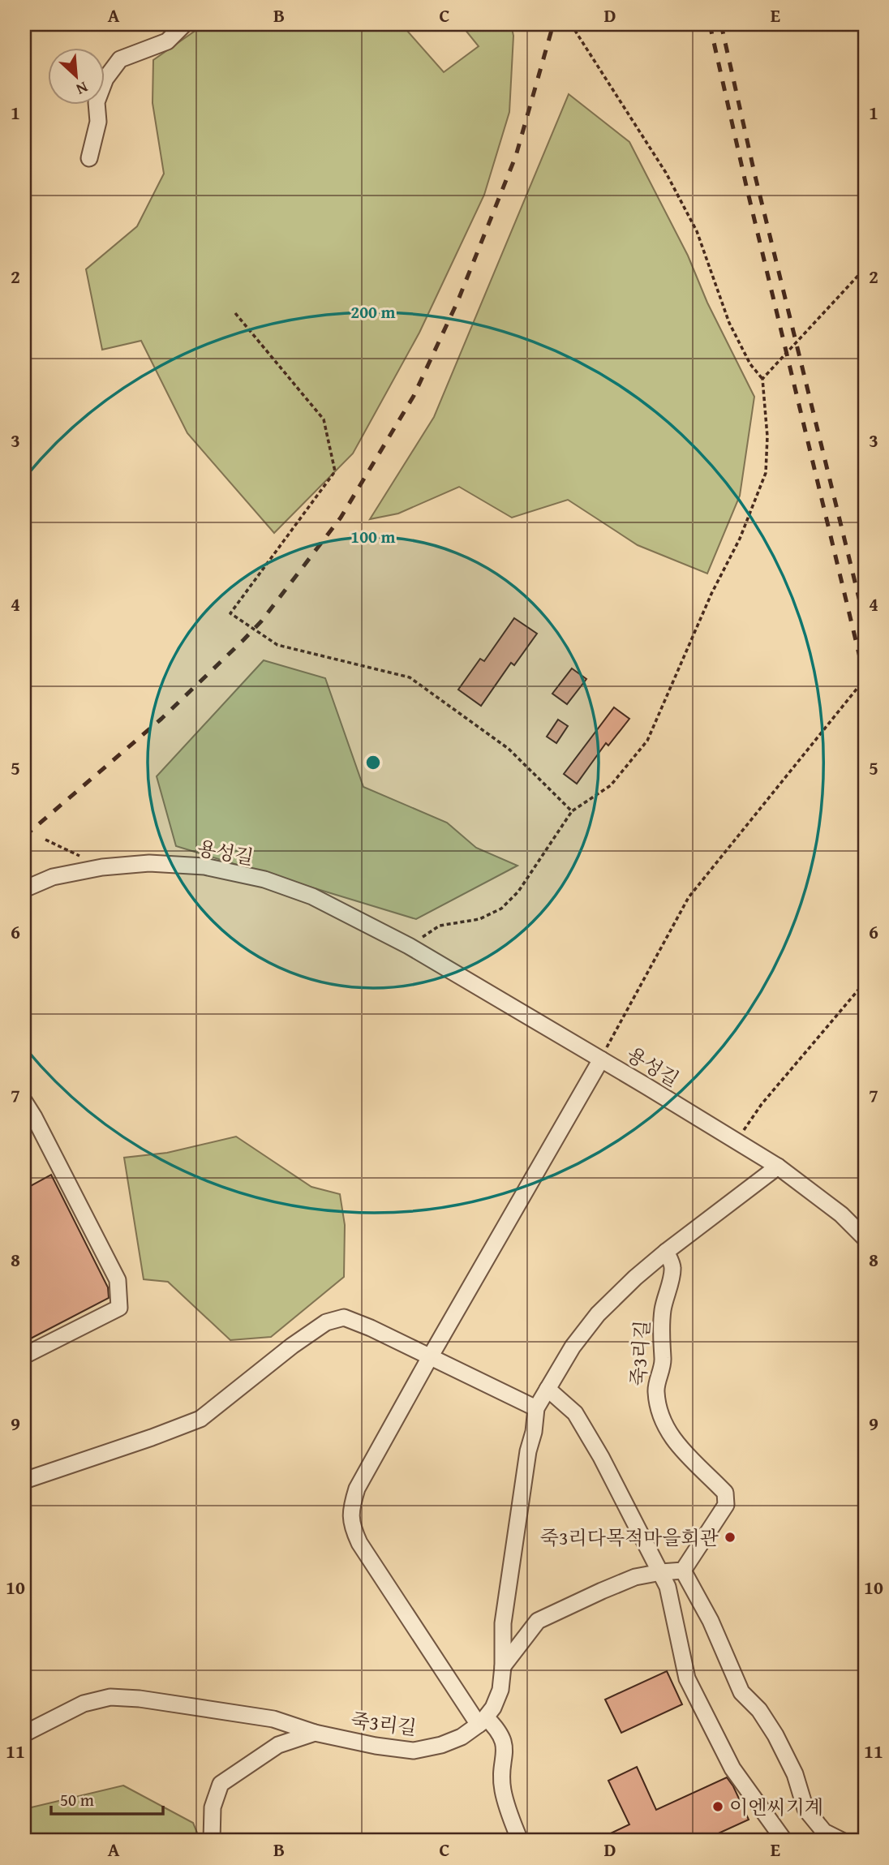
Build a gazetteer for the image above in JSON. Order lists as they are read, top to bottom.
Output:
{
  "streets": {
    "street": ["용성길", "죽3리길"]
  },
  "crossings": [
    ["용성길", "죽3리길"]
  ],
  "places": ["죽3리다목적마을회관", "이엔씨기계"],
  "scale_bar": "50 m",
  "north": "bottom right",
  "grid": {
    "columns": [
      "A",
      "B",
      "C",
      "D",
      "E"
    ],
    "rows": [
      "1",
      "2",
      "3",
      "4",
      "5",
      "6",
      "7",
      "8",
      "9",
      "10",
      "11"
    ]
  },
  "rings": ["200 m", "100 m"]
}
